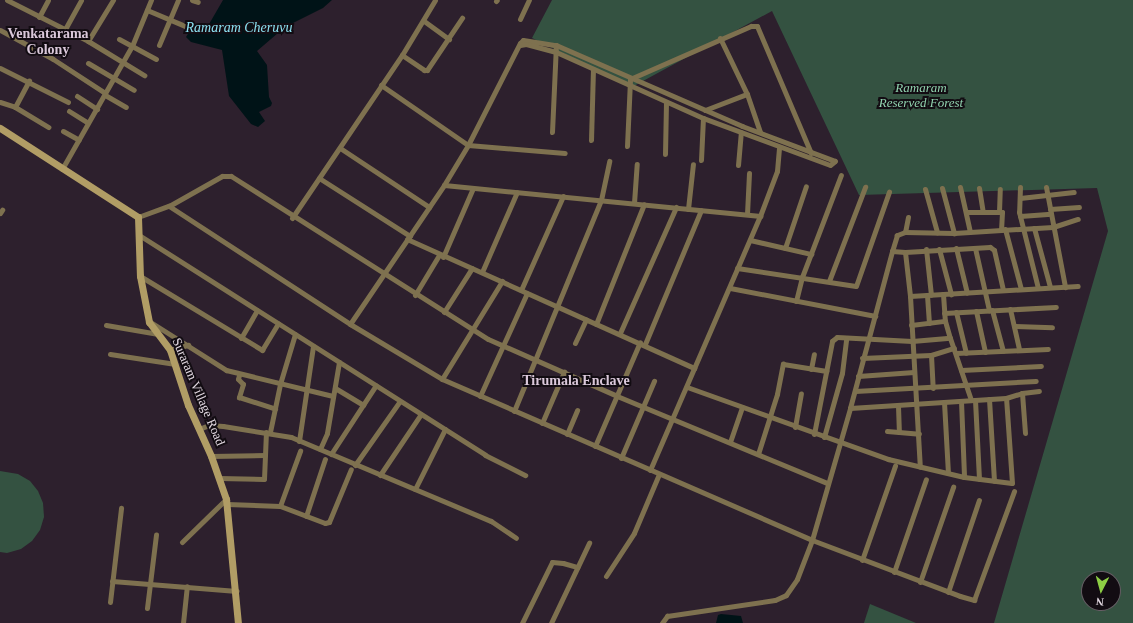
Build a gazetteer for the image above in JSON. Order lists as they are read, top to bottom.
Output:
{
  "streets": {
    "main road": ["Suraram Village Road"]
  },
  "districts": ["Venkatarama Colony", "Tirumala Enclave"],
  "water": ["Ramaram Cheruvu"],
  "parks": ["Ramaram Reserved Forest"],
  "north": "bottom"
}
